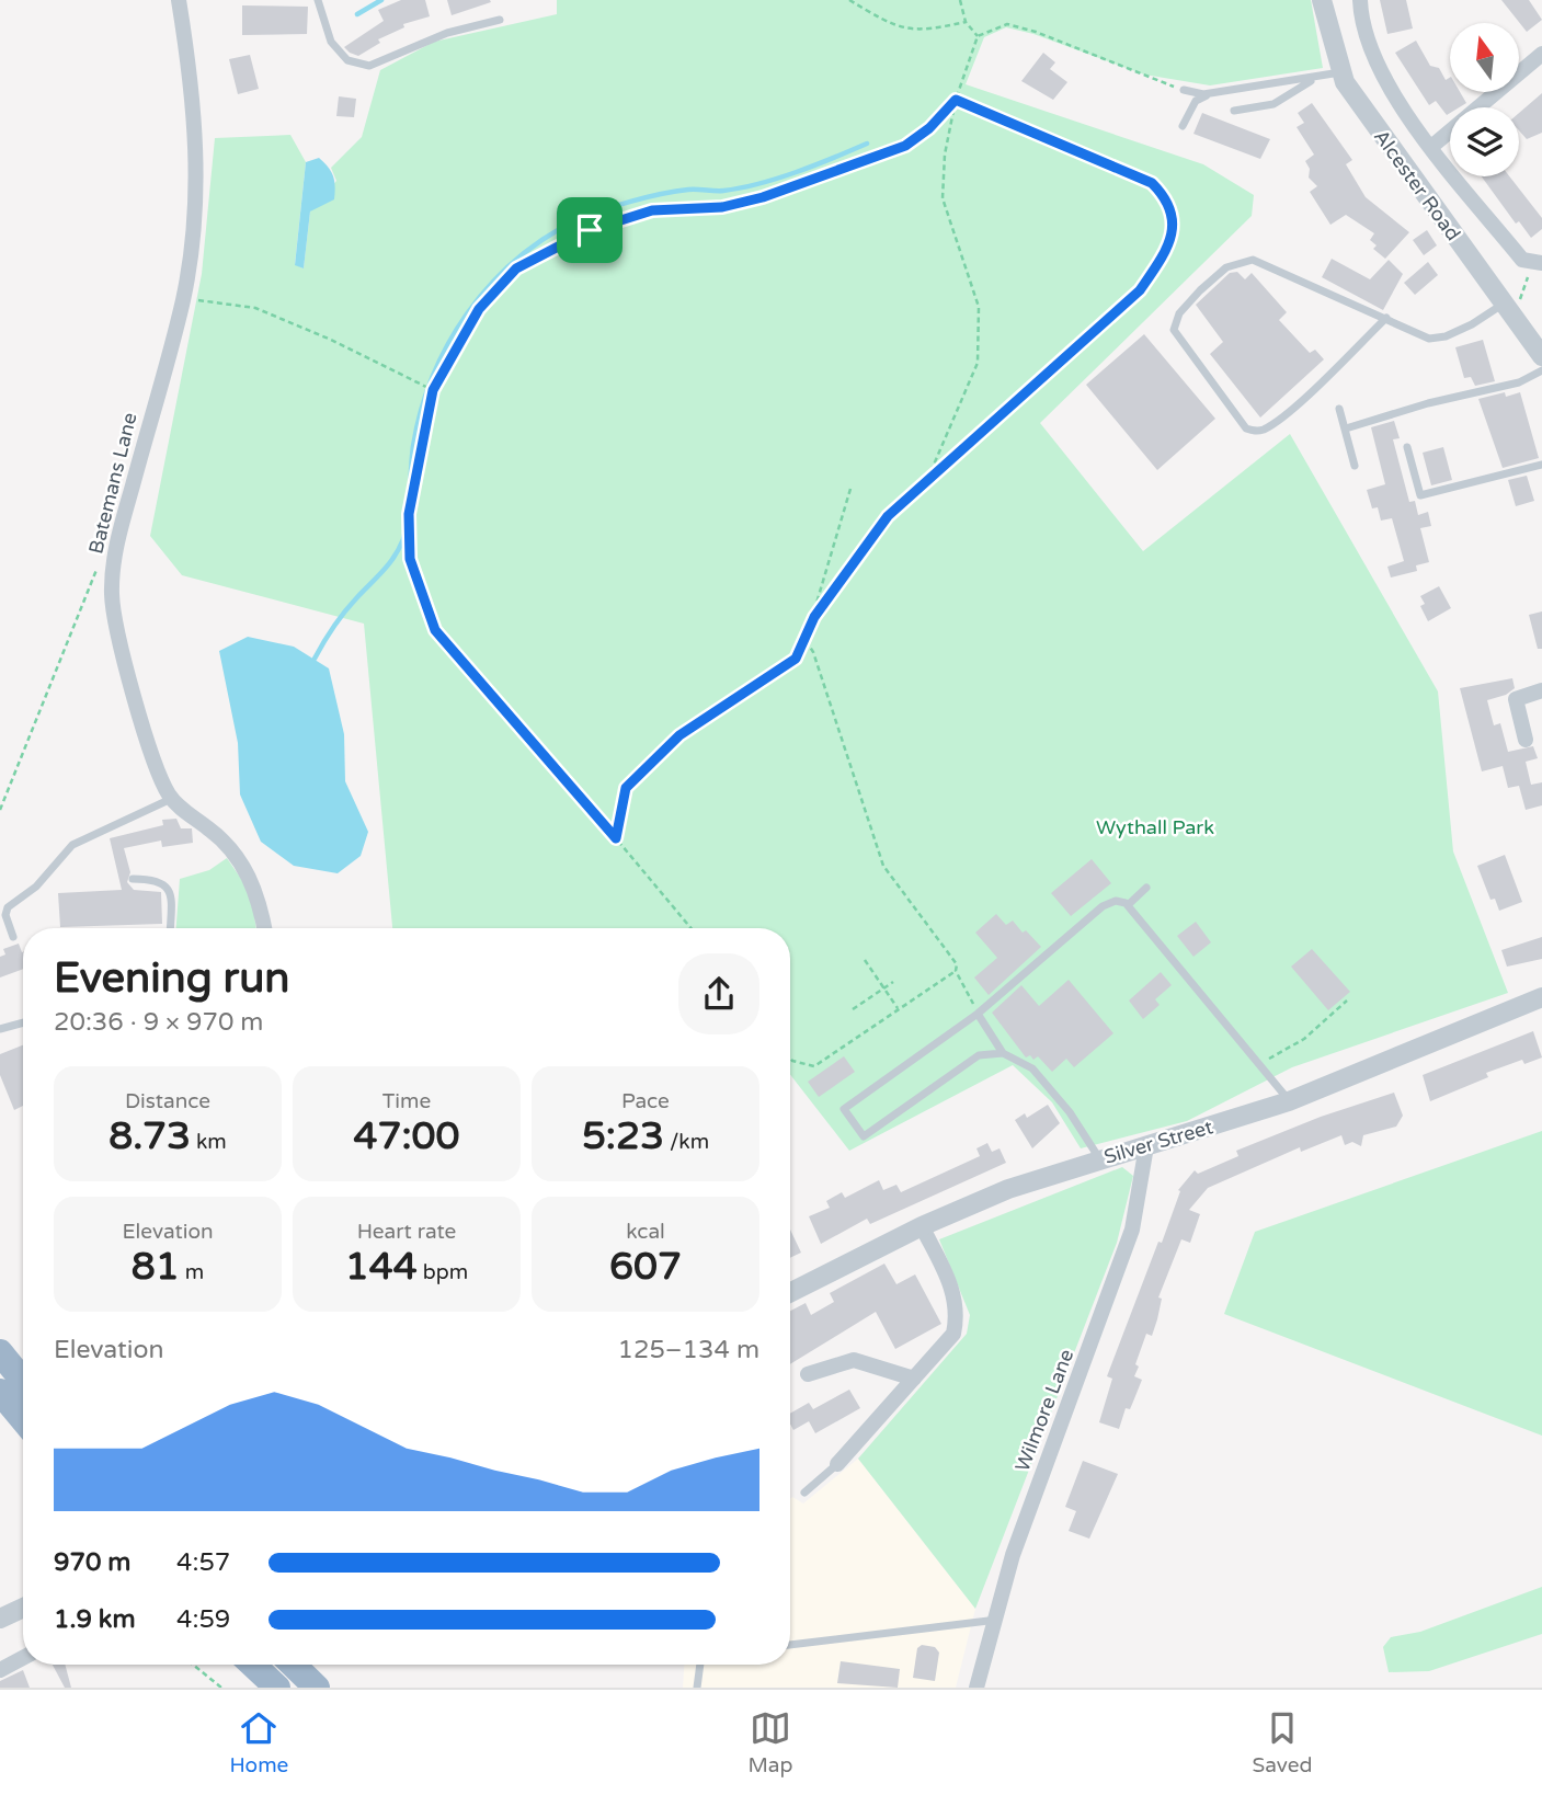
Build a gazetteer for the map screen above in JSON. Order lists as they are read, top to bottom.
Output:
{
  "streets": {
    "street": [
      "Alcester Road",
      "Batemans Lane",
      "Silver Street",
      "Wilmore Lane"
    ]
  },
  "crossings": [
    ["Silver Street", "Wilmore Lane"]
  ],
  "parks": ["Wythall Park"],
  "north": "top",
  "page": {
    "heading": ["Evening run", "20:36 · 9 × 970 m"],
    "stats": [
      ["Distance", "8.73 km"],
      ["Time", "47:00"],
      ["Pace", "5:23 /km"],
      ["Elevation", "81 m"],
      ["Heart rate", "144 bpm"],
      ["kcal", "607"]
    ],
    "chart": ["Elevation", "125–134 m"],
    "list": [
      {
        "name": "970 m",
        "note": "4:57"
      },
      {
        "name": "1.9 km",
        "note": "4:59"
      }
    ],
    "tabs": ["Home", "Map", "Saved"]
  }
}
